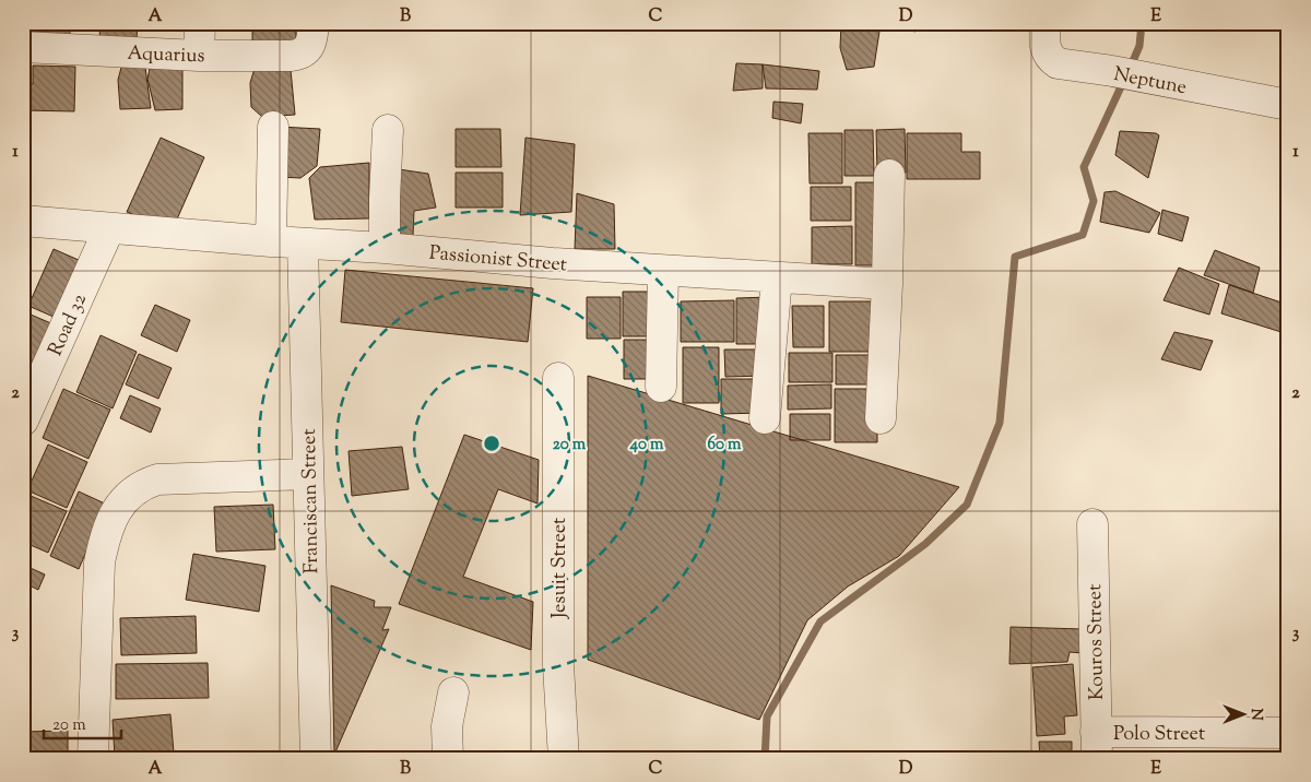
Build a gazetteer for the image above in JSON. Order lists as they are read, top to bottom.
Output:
{
  "streets": {
    "street": [
      "Aquarius",
      "Neptune",
      "Passionist Street",
      "Road 32",
      "Franciscan Street",
      "Jesuit Street",
      "Kouros Street",
      "Polo Street"
    ]
  },
  "crossings": [
    ["Passionist Street", "Road 32"],
    ["Passionist Street", "Franciscan Street"],
    ["Kouros Street", "Polo Street"]
  ],
  "scale_bar": "20 m",
  "north": "right",
  "grid": {
    "columns": [
      "A",
      "B",
      "C",
      "D",
      "E"
    ],
    "rows": ["1", "2", "3"]
  },
  "rings": ["20 m", "40 m", "60 m"]
}
